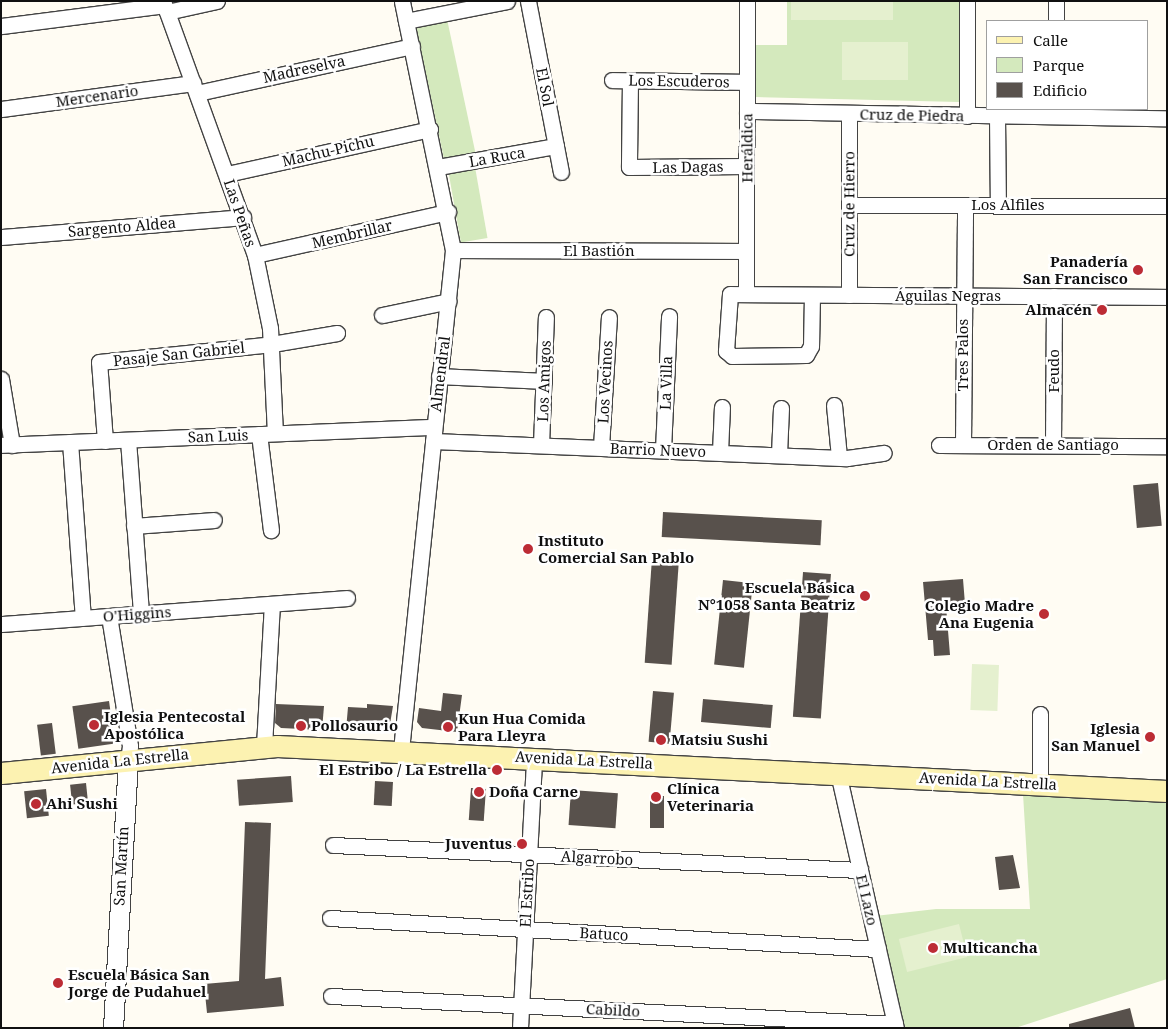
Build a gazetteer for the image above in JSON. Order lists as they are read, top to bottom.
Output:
{
  "streets": {
    "main road": ["Avenida La Estrella"],
    "street": [
      "Madreselva",
      "Los Escuderos",
      "El Sol",
      "Mercenario",
      "Cruz de Piedra",
      "Heráldica",
      "Machu-Pichu",
      "La Ruca",
      "Las Dagas",
      "Cruz de Hierro",
      "Los Alfiles",
      "Las Peñas",
      "Sargento Aldea",
      "Membrillar",
      "El Bastión",
      "Águilas Negras",
      "Pasaje San Gabriel",
      "Tres Palos",
      "Feudo",
      "Almendral",
      "Los Amigos",
      "Los Vecinos",
      "La Villa",
      "San Luis",
      "Orden de Santiago",
      "Barrio Nuevo",
      "O'Higgins",
      "Algarrobo",
      "San Martín",
      "El Estribo",
      "El Lazo",
      "Batuco",
      "Cabildo"
    ]
  },
  "crossings": [
    ["Madreselva", "Mercenario"],
    ["Madreselva", "Las Peñas"],
    ["Madreselva", "Almendral"],
    ["Los Escuderos", "Heráldica"],
    ["Los Escuderos", "Las Dagas"],
    ["El Sol", "La Ruca"],
    ["Mercenario", "Las Peñas"],
    ["Cruz de Piedra", "Heráldica"],
    ["Cruz de Piedra", "Cruz de Hierro"],
    ["Heráldica", "Las Dagas"],
    ["Heráldica", "El Bastión"],
    ["Heráldica", "Águilas Negras"],
    ["Machu-Pichu", "Las Peñas"],
    ["Machu-Pichu", "Almendral"],
    ["La Ruca", "Almendral"],
    ["Cruz de Hierro", "Los Alfiles"],
    ["Cruz de Hierro", "Águilas Negras"],
    ["Los Alfiles", "Tres Palos"],
    ["Las Peñas", "Sargento Aldea"],
    ["Las Peñas", "Membrillar"],
    ["Las Peñas", "Pasaje San Gabriel"],
    ["Las Peñas", "San Luis"],
    ["Membrillar", "Almendral"],
    ["El Bastión", "Almendral"],
    ["Águilas Negras", "Tres Palos"],
    ["Águilas Negras", "Feudo"],
    ["Pasaje San Gabriel", "San Luis"],
    ["Tres Palos", "Orden de Santiago"],
    ["Feudo", "Orden de Santiago"],
    ["Almendral", "San Luis"],
    ["Almendral", "Barrio Nuevo"],
    ["Almendral", "Avenida La Estrella"],
    ["Los Amigos", "Barrio Nuevo"],
    ["Los Vecinos", "Barrio Nuevo"],
    ["La Villa", "Barrio Nuevo"],
    ["San Luis", "Barrio Nuevo"],
    ["O'Higgins", "San Martín"],
    ["Avenida La Estrella", "San Martín"],
    ["Avenida La Estrella", "El Estribo"],
    ["Avenida La Estrella", "El Lazo"],
    ["Algarrobo", "El Estribo"],
    ["Algarrobo", "El Lazo"],
    ["El Estribo", "Batuco"],
    ["El Estribo", "Cabildo"],
    ["El Lazo", "Batuco"],
    ["El Lazo", "Cabildo"]
  ],
  "places": [
    "Panadería San Francisco",
    "Almacén",
    "Instituto Comercial San Pablo",
    "Escuela Básica N°1058 Santa Beatriz",
    "Colegio Madre Ana Eugenia",
    "Iglesia Pentecostal Apostólica",
    "Pollosaurio",
    "Kun Hua Comida Para Lleyra",
    "Iglesia San Manuel",
    "Matsiu Sushi",
    "El Estribo / La Estrella",
    "Doña Carne",
    "Clínica Veterinaria",
    "Ahi Sushi",
    "Juventus",
    "Multicancha",
    "Escuela Básica San Jorge de Pudahuel"
  ],
  "legend": ["Calle", "Parque", "Edificio"]
}
